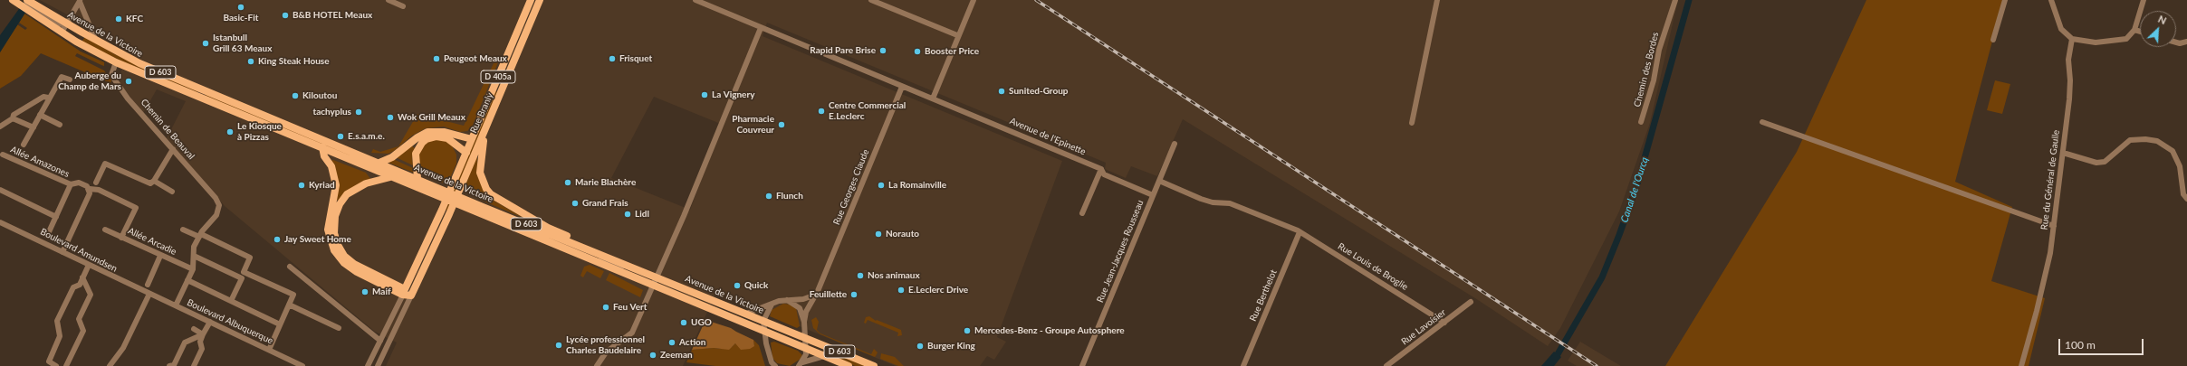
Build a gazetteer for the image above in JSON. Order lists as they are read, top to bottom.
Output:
{
  "streets": {
    "main road": [
      "Avenue de la Victoire",
      "D 603",
      "D 405a",
      "Rue Branly"
    ],
    "street": [
      "Chemin des Bordes",
      "Chemin de Beauval",
      "Avenue de l'Epinette",
      "Allée Amazones",
      "Rue du Général de Gaulle",
      "Rue Georges Claude",
      "Allée Arcadie",
      "Boulevard Amundsen",
      "Rue Jean-Jacques Rousseau",
      "Rue Louis de Broglie",
      "Rue Berthelot",
      "Boulevard Albuquerque",
      "Rue Lavoisier"
    ]
  },
  "crossings": [
    ["Avenue de la Victoire", "D 603"],
    ["Avenue de la Victoire", "Chemin de Beauval"],
    ["Avenue de l'Epinette", "Rue Georges Claude"],
    ["Avenue de l'Epinette", "Rue Jean-Jacques Rousseau"],
    ["Allée Amazones", "Allée Arcadie"],
    ["Boulevard Amundsen", "Boulevard Albuquerque"],
    ["Rue Jean-Jacques Rousseau", "Rue Louis de Broglie"],
    ["Rue Louis de Broglie", "Rue Berthelot"],
    ["Rue Louis de Broglie", "Rue Lavoisier"]
  ],
  "water": ["Canal de l'Ourcq"],
  "places": [
    "Basic-Fit",
    "B&B HOTEL Meaux",
    "KFC",
    "Istanbull Grill 63 Meaux",
    "Rapid Pare Brise",
    "Booster Price",
    "Peugeot Meaux",
    "Frisquet",
    "King Steak House",
    "Auberge du Champ de Mars",
    "Sunited-Group",
    "La Vignery",
    "Kiloutou",
    "Centre Commercial E.Leclerc",
    "tachyplus",
    "Wok Grill Meaux",
    "Pharmacie Couvreur",
    "Le Kiosque à Pizzas",
    "E.s.a.m.e.",
    "Marie Blachère",
    "Kyriad",
    "La Romainville",
    "Flunch",
    "Grand Frais",
    "Lidl",
    "Norauto",
    "Jay Sweet Home",
    "Nos animaux",
    "Quick",
    "E.Leclerc Drive",
    "Maif",
    "Feuillette",
    "Feu Vert",
    "UGO",
    "Mercedes-Benz - Groupe Autosphere",
    "Action",
    "Lycée professionnel Charles Baudelaire",
    "Burger King",
    "Zeeman"
  ],
  "scale_bar": "100 m",
  "north": "top right"
}
